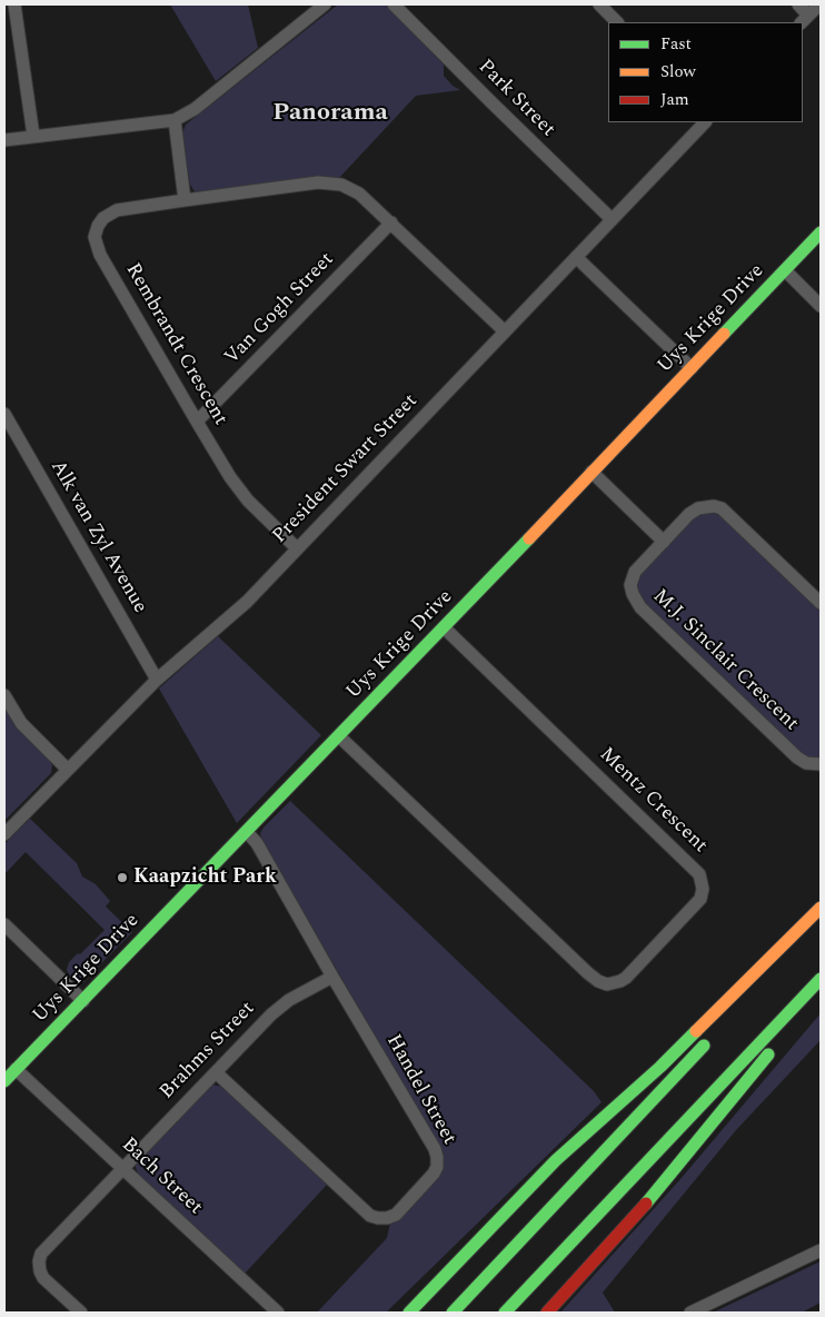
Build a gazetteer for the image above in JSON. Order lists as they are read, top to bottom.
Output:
{
  "streets": {
    "main road": ["Uys Krige Drive"],
    "street": [
      "Park Street",
      "Van Gogh Street",
      "Rembrandt Crescent",
      "President Swart Street",
      "Alk van Zyl Avenue",
      "M.J. Sinclair Crescent",
      "Mentz Crescent",
      "Brahms Street",
      "Handel Street",
      "Bach Street"
    ]
  },
  "crossings": [
    ["Park Street", "President Swart Street"],
    ["Van Gogh Street", "Rembrandt Crescent"],
    ["Uys Krige Drive", "Mentz Crescent"],
    ["Uys Krige Drive", "Handel Street"],
    ["Uys Krige Drive", "Bach Street"],
    ["Rembrandt Crescent", "President Swart Street"],
    ["President Swart Street", "Alk van Zyl Avenue"],
    ["Brahms Street", "Handel Street"],
    ["Brahms Street", "Bach Street"]
  ],
  "districts": ["Panorama"],
  "places": ["Kaapzicht Park"],
  "legend": ["Fast", "Slow", "Jam"]
}
